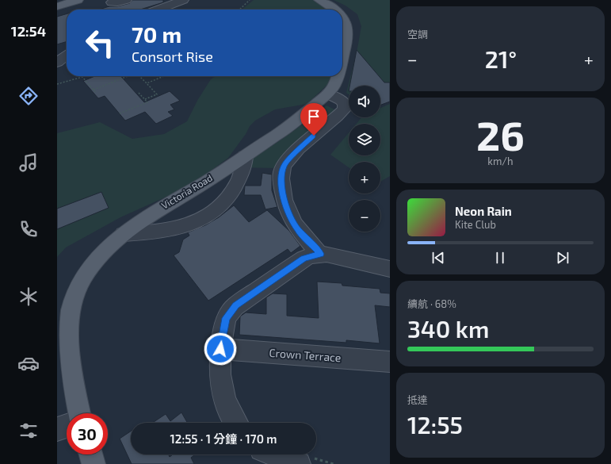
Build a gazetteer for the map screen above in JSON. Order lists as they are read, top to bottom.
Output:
{
  "streets": {
    "main road": ["Victoria Road"],
    "street": ["Crown Terrace"]
  },
  "page": {
    "tabs": "12:54",
    "tile": [
      "空調",
      ["26", "km/h"],
      ["續航 · 68%", "340 km"],
      ["抵達", "12:55"]
    ],
    "turn": ["70 m", "Consort Rise"],
    "heat": ["−", "21°", "+"],
    "map_buttons": ["+", "−"],
    "song": ["Neon Rain", "Kite Club"],
    "limit": "30",
    "trip": "12:55 · 1 分鐘 · 170 m"
  }
}
